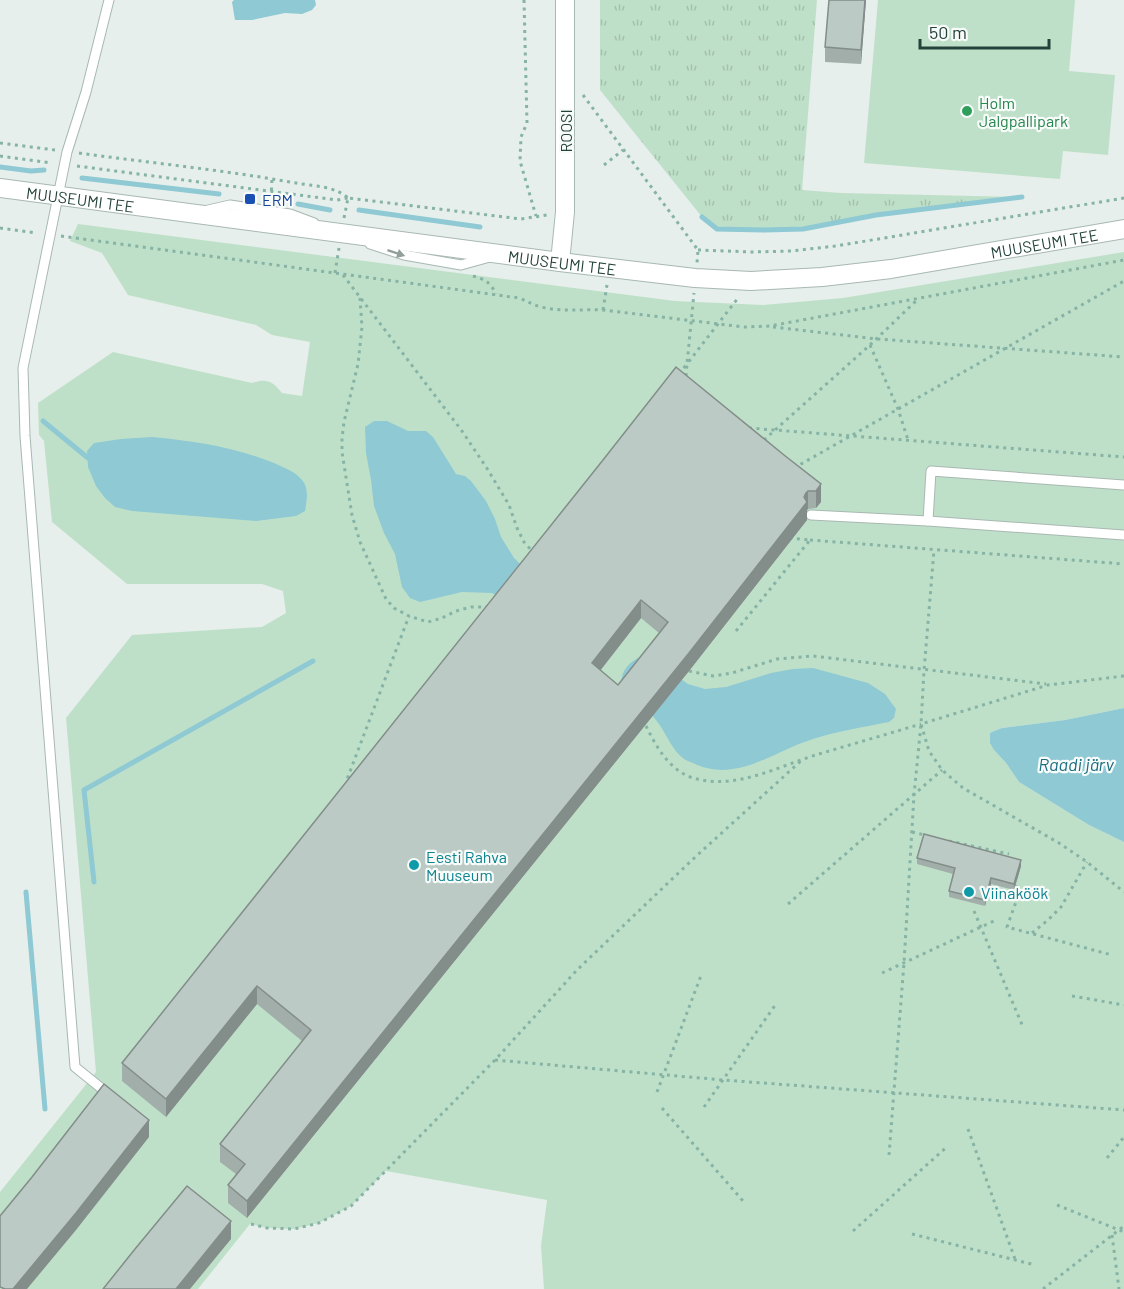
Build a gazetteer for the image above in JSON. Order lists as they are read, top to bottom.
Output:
{
  "streets": {
    "street": ["ROOSI", "MUUSEUMI TEE"]
  },
  "crossings": [
    ["ROOSI", "MUUSEUMI TEE"]
  ],
  "water": ["Raadi järv"],
  "places": {
    "other": ["Holm Jalgpallipark", "Eesti Rahva Muuseum", "Viinaköök"],
    "transit": ["ERM"]
  },
  "scale_bar": "50 m"
}
